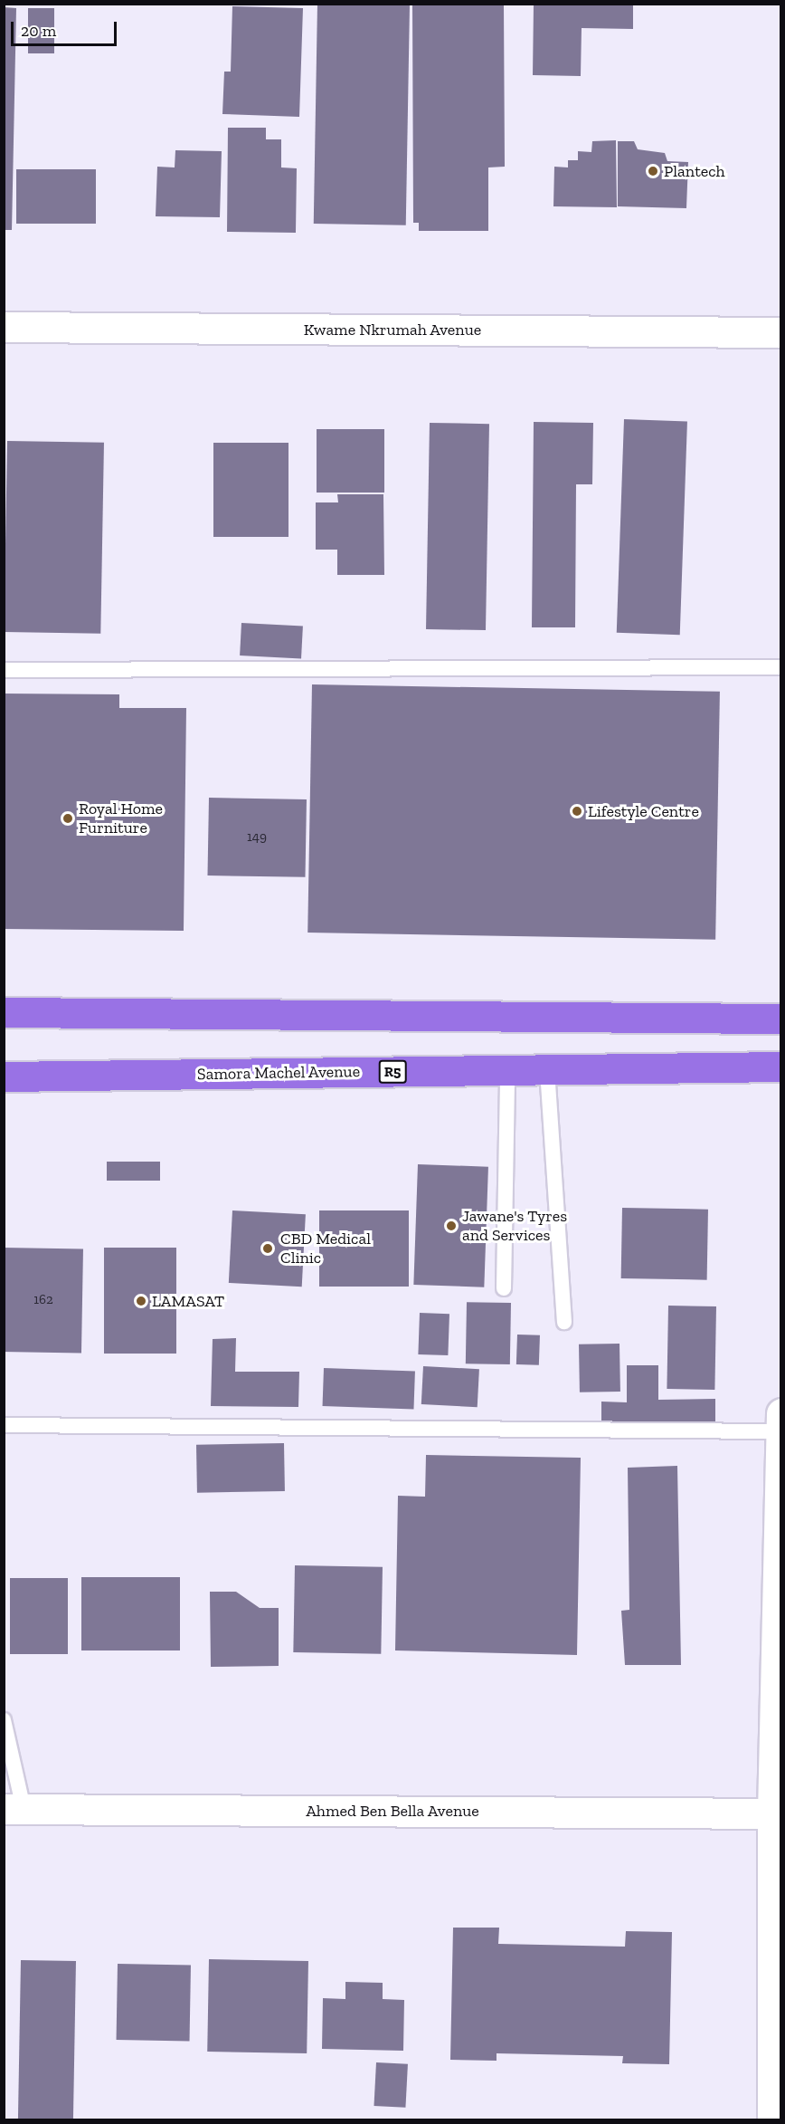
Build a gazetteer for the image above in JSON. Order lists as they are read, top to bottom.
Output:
{
  "streets": {
    "highway": ["R5", "Samora Machel Avenue"],
    "street": ["Kwame Nkrumah Avenue", "Ahmed Ben Bella Avenue"]
  },
  "places": [
    "Plantech",
    "Lifestyle Centre",
    "Royal Home Furniture",
    "Jawane's Tyres and Services",
    "CBD Medical Clinic",
    "LAMASAT"
  ],
  "house_numbers": ["149", "162"],
  "scale_bar": "20 m"
}
